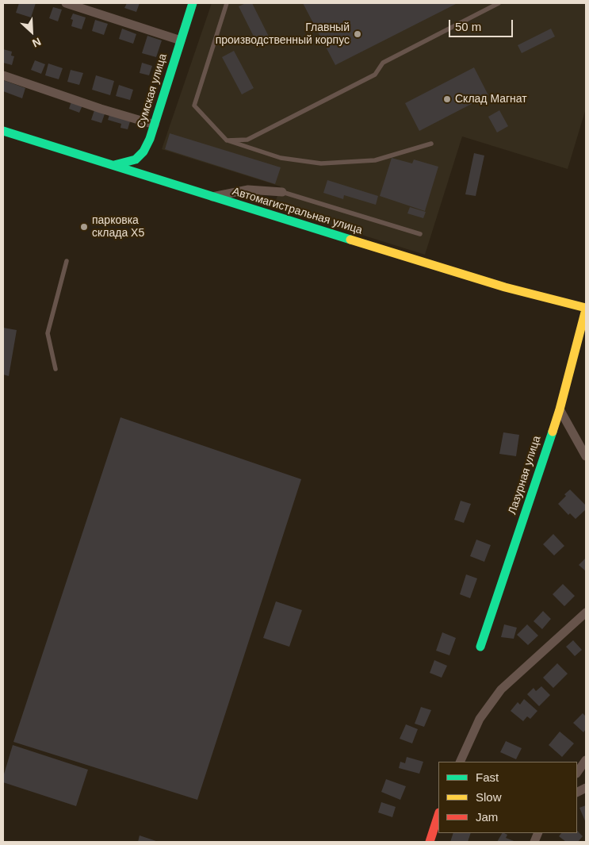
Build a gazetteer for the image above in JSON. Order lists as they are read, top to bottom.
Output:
{
  "streets": {
    "street": ["Сумская улица", "Автомагистральная улица", "Лазурная улица"]
  },
  "crossings": [
    ["Сумская улица", "Автомагистральная улица"],
    ["Автомагистральная улица", "Лазурная улица"]
  ],
  "places": ["Главный производственный корпус", "Склад Магнат", "парковка склада X5"],
  "legend": ["Fast", "Slow", "Jam"],
  "scale_bar": "50 m",
  "north": "bottom right"
}
